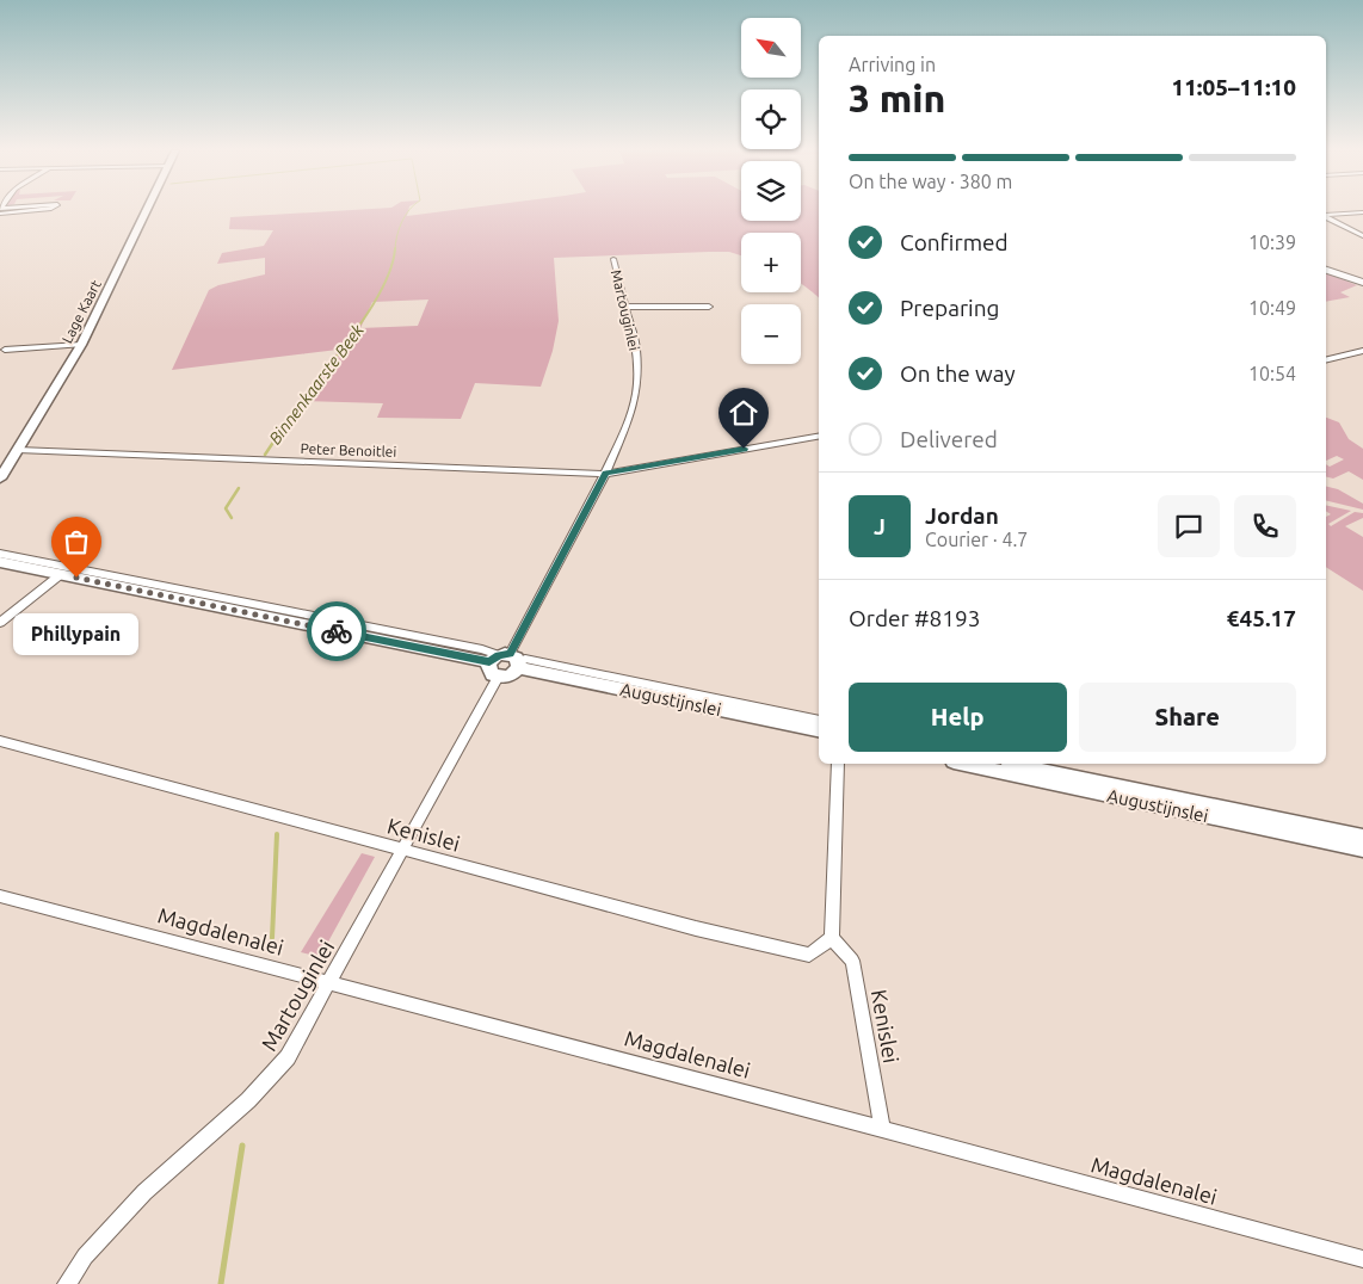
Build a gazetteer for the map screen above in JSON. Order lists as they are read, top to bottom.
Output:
{
  "streets": {
    "street": [
      "Martouginlei",
      "Lage Kaart",
      "Peter Benoitlei",
      "Augustijnslei",
      "Kenislei",
      "Magdalenalei"
    ]
  },
  "crossings": [
    ["Martouginlei", "Peter Benoitlei"],
    ["Martouginlei", "Augustijnslei"],
    ["Martouginlei", "Kenislei"],
    ["Martouginlei", "Magdalenalei"],
    ["Lage Kaart", "Peter Benoitlei"],
    ["Kenislei", "Magdalenalei"]
  ],
  "water": ["Binnenkaarste Beek"],
  "places": ["Phillypain"],
  "north": "top left",
  "page": {
    "map_buttons": ["+", "−"],
    "heading": ["3 min", "Arriving in", "11:05–11:10"],
    "panel": [
      "Jordan",
      "Courier · 4.7",
      "Order #8193",
      "€45.17"
    ],
    "bar": "On the way · 380 m",
    "list": [
      ["Confirmed", "10:39"],
      ["Preparing", "10:49"],
      ["On the way", "10:54"],
      "Delivered"
    ],
    "round": "J",
    "bubble": "Phillypain",
    "buttons": ["Help", "Share"]
  }
}
